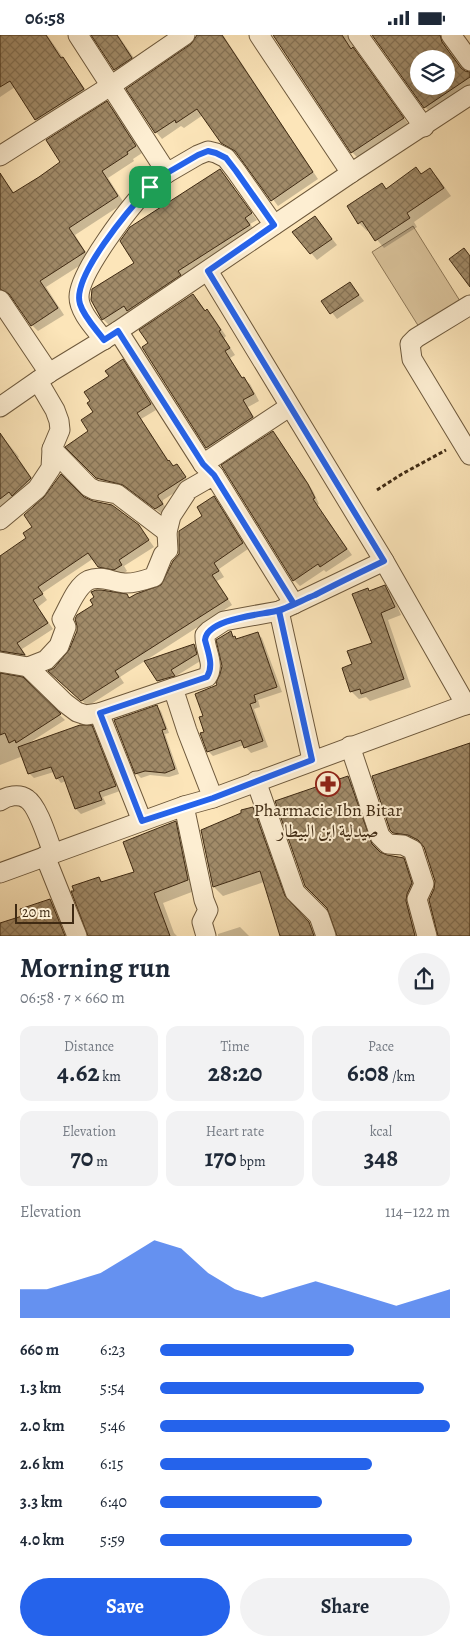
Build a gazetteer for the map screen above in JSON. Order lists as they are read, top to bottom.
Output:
{
  "places": {
    "pharmacy": ["Pharmacie Ibn Bitar صيدلية ابن البيطار"]
  },
  "scale_bar": "20 m",
  "page": {
    "status": "06:58",
    "scale": "20 m",
    "heading": ["Morning run", "06:58 · 7 × 660 m"],
    "stats": [
      ["Distance", "4.62 km"],
      ["Time", "28:20"],
      ["Pace", "6:08 /km"],
      ["Elevation", "70 m"],
      ["Heart rate", "170 bpm"],
      ["kcal", "348"]
    ],
    "chart": ["Elevation", "114–122 m"],
    "list": [
      {
        "name": "660 m",
        "note": "6:23"
      },
      {
        "name": "1.3 km",
        "note": "5:54"
      },
      {
        "name": "2.0 km",
        "note": "5:46"
      },
      {
        "name": "2.6 km",
        "note": "6:15"
      },
      {
        "name": "3.3 km",
        "note": "6:40"
      },
      {
        "name": "4.0 km",
        "note": "5:59"
      }
    ],
    "buttons": ["Save", "Share"]
  }
}
